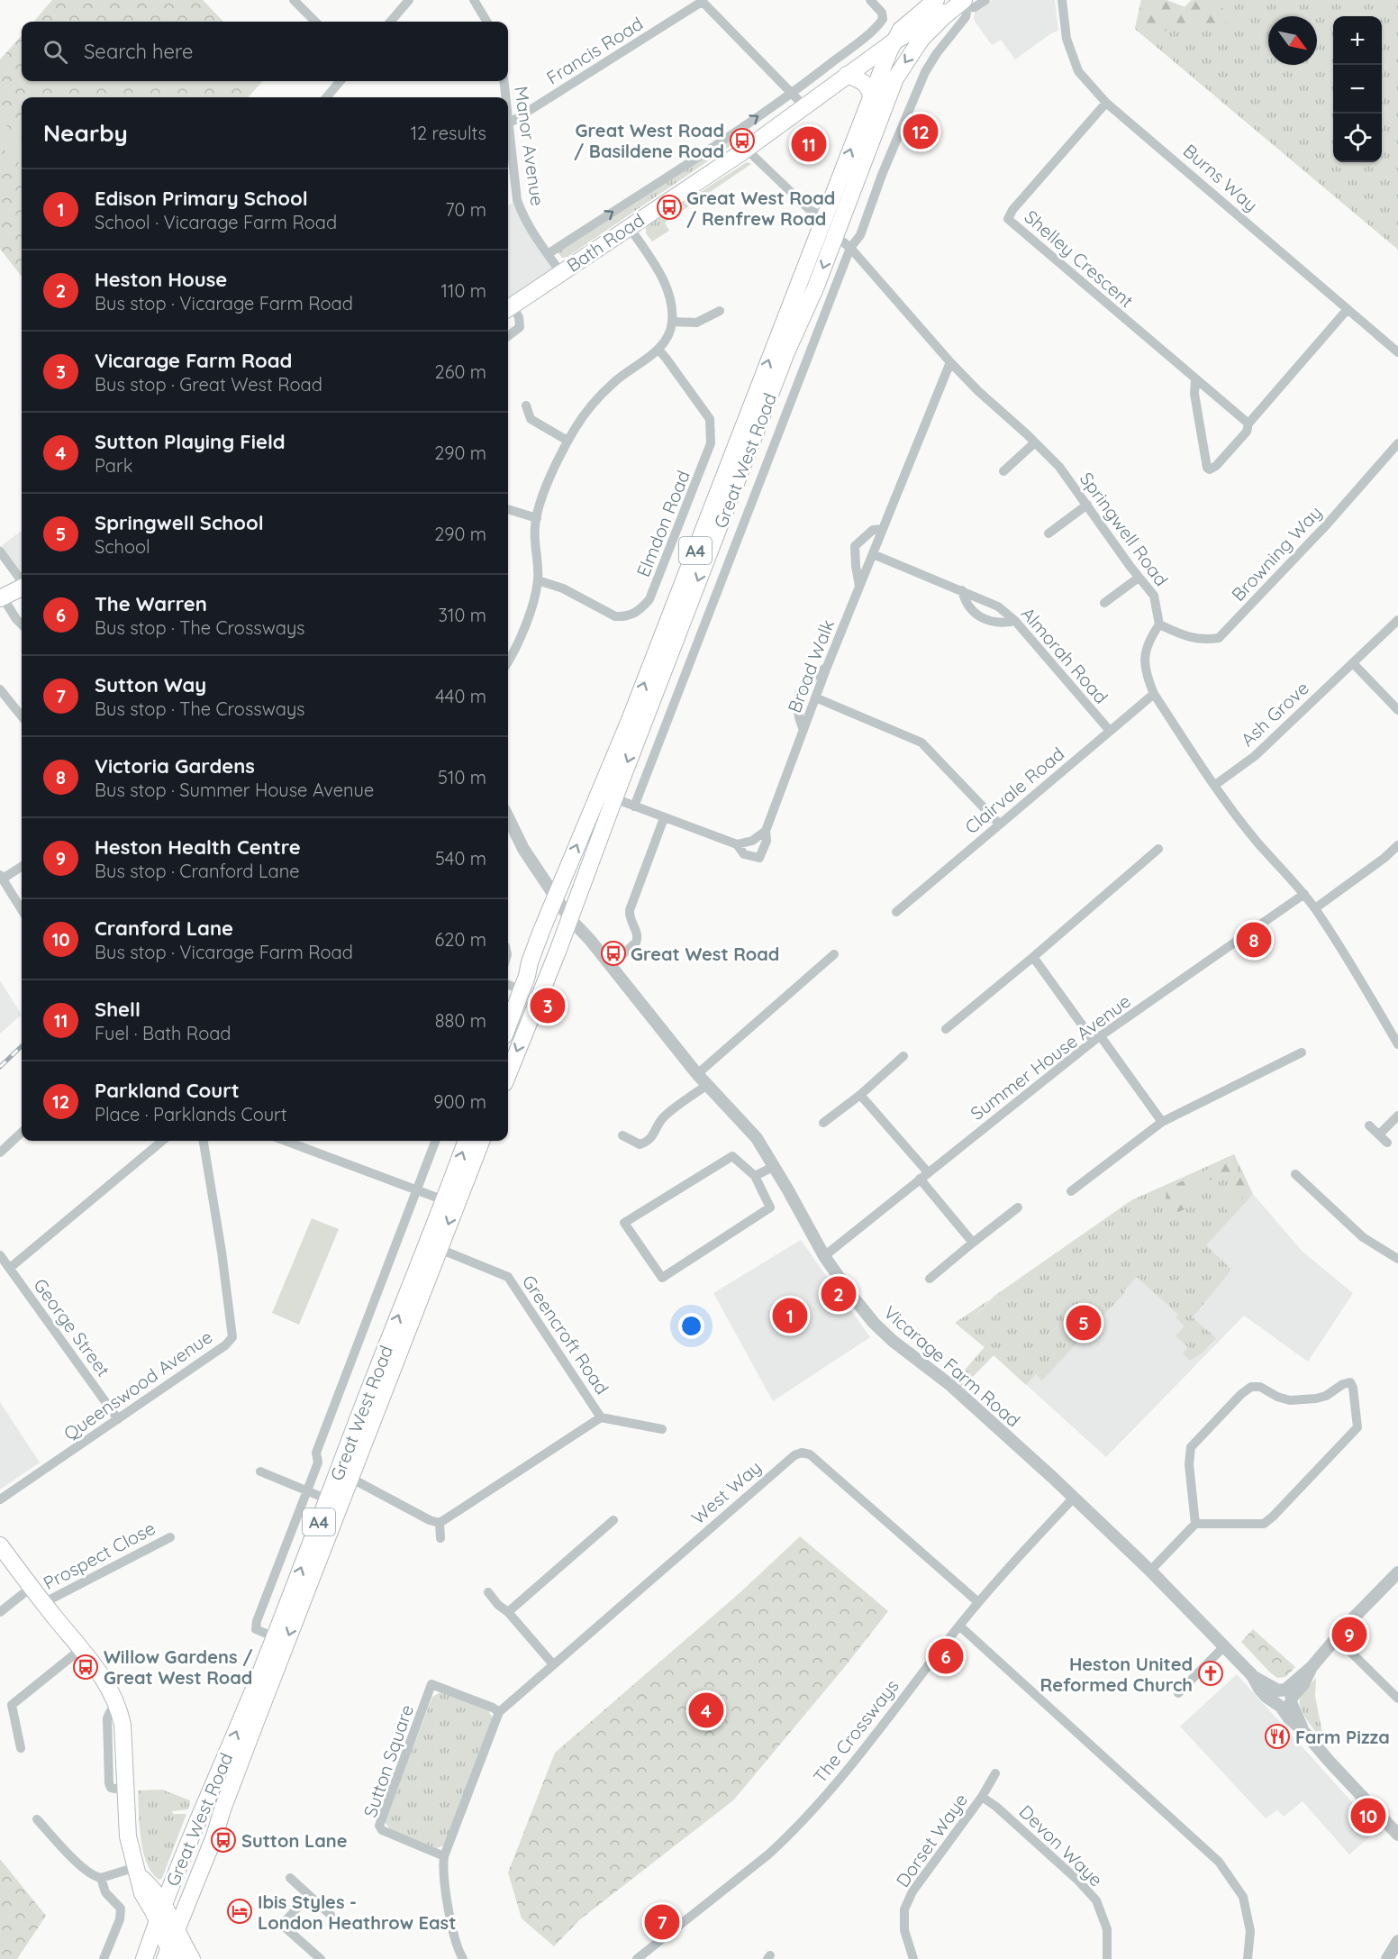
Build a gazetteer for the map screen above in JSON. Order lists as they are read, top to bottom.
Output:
{
  "streets": {
    "main road": ["Bath Road", "Great West Road", "A4"],
    "street": [
      "Francis Road",
      "Manor Avenue",
      "Burns Way",
      "Shelley Crescent",
      "Elmdon Road",
      "Springwell Road",
      "Browning Way",
      "Almorah Road",
      "Broad Walk",
      "Ash Grove",
      "Clairvale Road",
      "Summer House Avenue",
      "George Street",
      "Greencroft Road",
      "Vicarage Farm Road",
      "Queenswood Avenue",
      "West Way",
      "Prospect Close",
      "The Crossways",
      "Sutton Square",
      "Dorset Waye",
      "Devon Waye"
    ]
  },
  "crossings": [
    ["Manor Avenue", "Bath Road"],
    ["Burns Way", "Shelley Crescent"],
    ["Bath Road", "Great West Road"],
    ["Great West Road", "Springwell Road"],
    ["Great West Road", "A4"],
    ["Great West Road", "Greencroft Road"],
    ["Great West Road", "Vicarage Farm Road"],
    ["Springwell Road", "Browning Way"],
    ["Springwell Road", "Broad Walk"],
    ["A4", "Vicarage Farm Road"],
    ["Almorah Road", "Broad Walk"],
    ["Almorah Road", "Clairvale Road"],
    ["Summer House Avenue", "Vicarage Farm Road"],
    ["George Street", "Queenswood Avenue"],
    ["Vicarage Farm Road", "The Crossways"],
    ["West Way", "The Crossways"],
    ["West Way", "Sutton Square"],
    ["Dorset Waye", "Devon Waye"]
  ],
  "places": {
    "bus stop": [
      "Great West Road / Basildene Road",
      "Great West Road / Renfrew Road",
      "Great West Road",
      "Willow Gardens / Great West Road",
      "Sutton Lane"
    ],
    "church": ["Heston United Reformed Church"],
    "restaurant": ["Farm Pizza"],
    "hotel": ["Ibis Styles - London Heathrow East"]
  },
  "north": "bottom right",
  "page": {
    "map_buttons": ["+", "−"],
    "search": "Search here",
    "heading": ["Nearby", "12 results"],
    "pins": [
      "12",
      "11",
      "8",
      "3",
      "2",
      "1",
      "5",
      "9",
      "6",
      "4",
      "10",
      "7"
    ],
    "list": [
      {
        "mark": "1",
        "name": "Edison Primary School",
        "note": "School · Vicarage Farm Road",
        "value": "70 m"
      },
      {
        "mark": "2",
        "name": "Heston House",
        "note": "Bus stop · Vicarage Farm Road",
        "value": "110 m"
      },
      {
        "mark": "3",
        "name": "Vicarage Farm Road",
        "note": "Bus stop · Great West Road",
        "value": "260 m"
      },
      {
        "mark": "4",
        "name": "Sutton Playing Field",
        "note": "Park",
        "value": "290 m"
      },
      {
        "mark": "5",
        "name": "Springwell School",
        "note": "School",
        "value": "290 m"
      },
      {
        "mark": "6",
        "name": "The Warren",
        "note": "Bus stop · The Crossways",
        "value": "310 m"
      },
      {
        "mark": "7",
        "name": "Sutton Way",
        "note": "Bus stop · The Crossways",
        "value": "440 m"
      },
      {
        "mark": "8",
        "name": "Victoria Gardens",
        "note": "Bus stop · Summer House Avenue",
        "value": "510 m"
      },
      {
        "mark": "9",
        "name": "Heston Health Centre",
        "note": "Bus stop · Cranford Lane",
        "value": "540 m"
      },
      {
        "mark": "10",
        "name": "Cranford Lane",
        "note": "Bus stop · Vicarage Farm Road",
        "value": "620 m"
      },
      {
        "mark": "11",
        "name": "Shell",
        "note": "Fuel · Bath Road",
        "value": "880 m"
      },
      {
        "mark": "12",
        "name": "Parkland Court",
        "note": "Place · Parklands Court",
        "value": "900 m"
      }
    ]
  }
}
